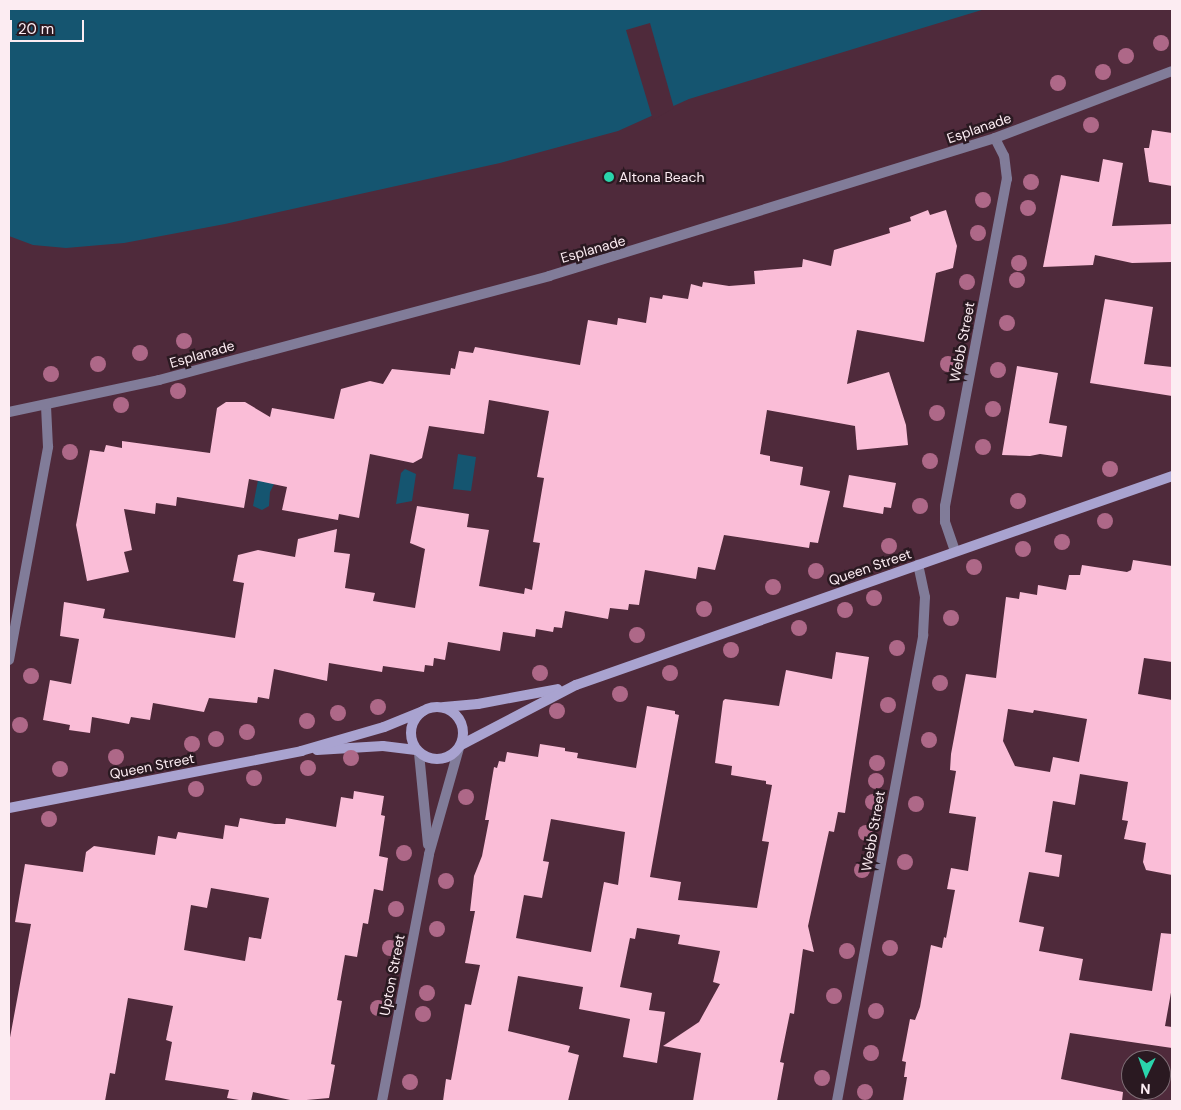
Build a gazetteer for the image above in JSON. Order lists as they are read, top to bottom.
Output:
{
  "streets": {
    "main road": ["Queen Street"],
    "street": ["Esplanade", "Webb Street", "Upton Street"]
  },
  "crossings": [
    ["Esplanade", "Webb Street"],
    ["Webb Street", "Queen Street"],
    ["Queen Street", "Upton Street"]
  ],
  "places": ["Altona Beach"],
  "scale_bar": "20 m",
  "north": "bottom"
}
